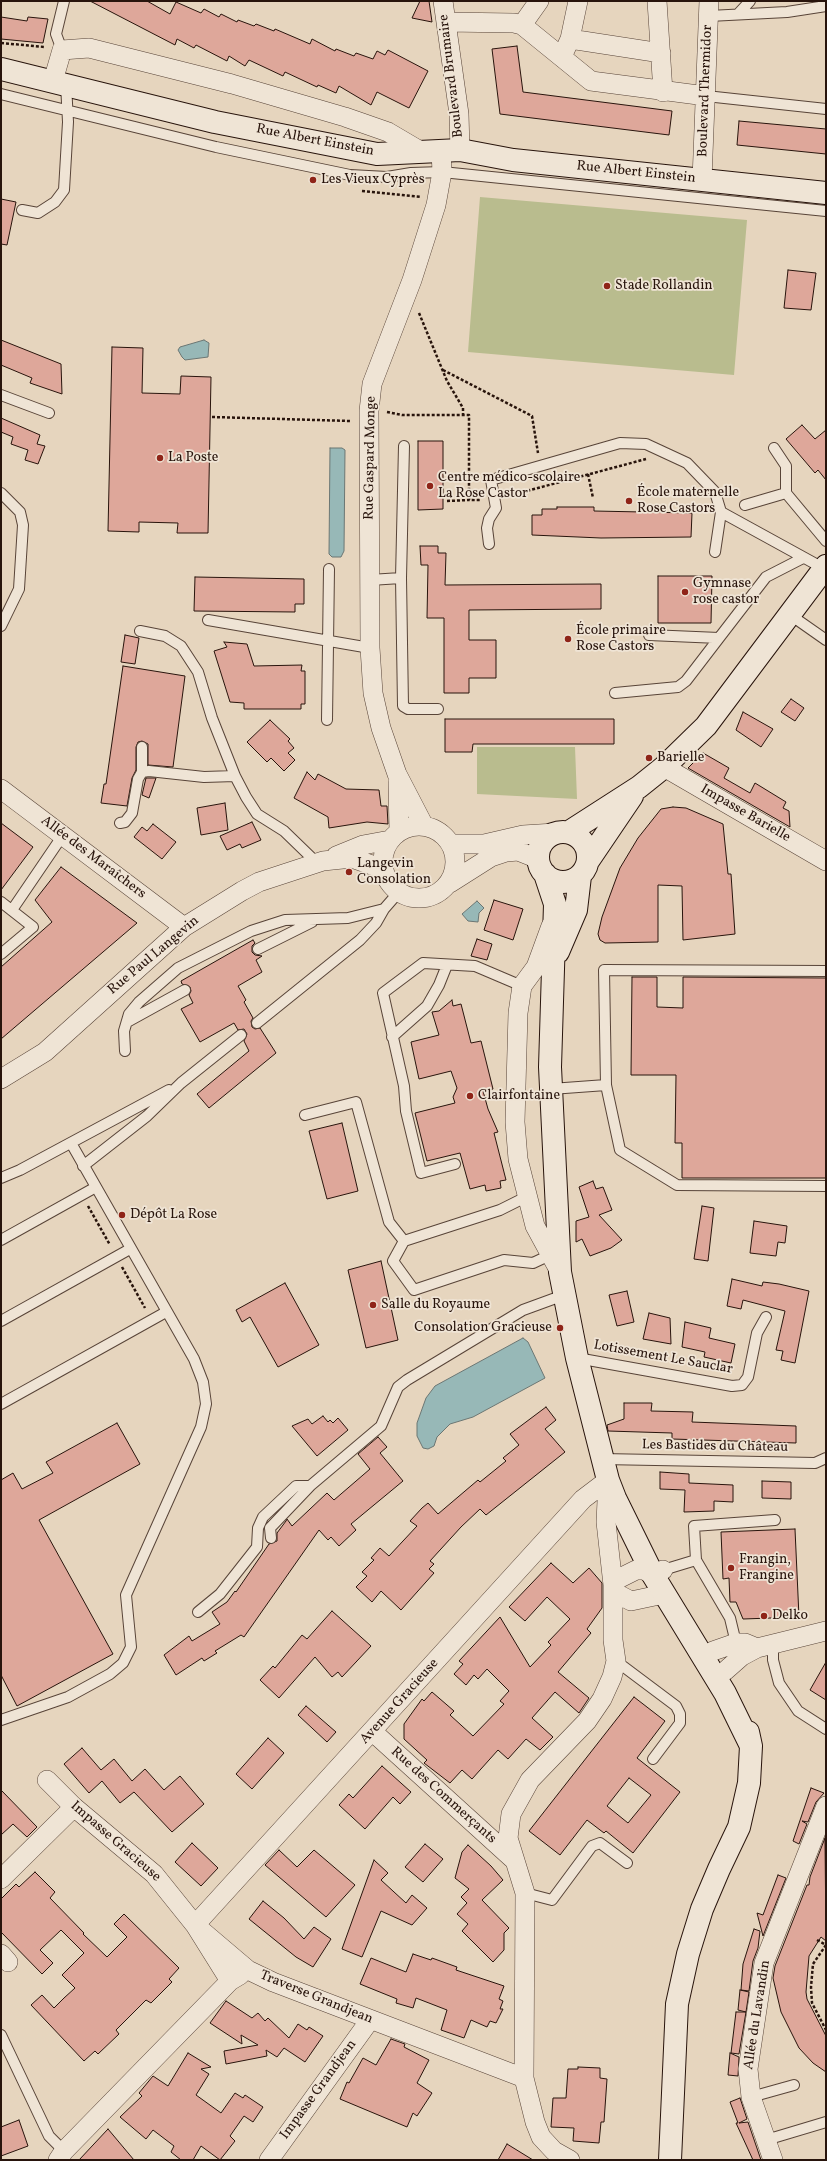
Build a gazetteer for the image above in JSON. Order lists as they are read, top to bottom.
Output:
{
  "streets": {
    "street": [
      "Boulevard Brumaire",
      "Boulevard Thermidor",
      "Rue Albert Einstein",
      "Rue Gaspard Monge",
      "Impasse Barielle",
      "Allée des Maraîchers",
      "Rue Paul Langevin",
      "Avenue Gracieuse",
      "Rue des Commerçants",
      "Impasse Gracieuse",
      "Traverse Grandjean",
      "Allée du Lavandin",
      "Impasse Grandjean"
    ],
    "lane": ["Lotissement Le Sauclar", "Les Bastides du Château"]
  },
  "crossings": [
    ["Boulevard Brumaire", "Rue Albert Einstein"],
    ["Boulevard Brumaire", "Rue Gaspard Monge"],
    ["Boulevard Thermidor", "Rue Albert Einstein"],
    ["Rue Albert Einstein", "Rue Gaspard Monge"],
    ["Rue Gaspard Monge", "Rue Paul Langevin"],
    ["Allée des Maraîchers", "Rue Paul Langevin"],
    ["Avenue Gracieuse", "Rue des Commerçants"],
    ["Avenue Gracieuse", "Impasse Gracieuse"],
    ["Impasse Gracieuse", "Traverse Grandjean"],
    ["Traverse Grandjean", "Impasse Grandjean"]
  ],
  "places": [
    "Les Vieux Cyprès",
    "Stade Rollandin",
    "La Poste",
    "Centre médico-scolaire La Rose Castor",
    "École maternelle Rose Castors",
    "Gymnase rose castor",
    "École primaire Rose Castors",
    "Barielle",
    "Langevin Consolation",
    "Clairfontaine",
    "Dépôt La Rose",
    "Salle du Royaume",
    "Consolation Gracieuse",
    "Frangin, Frangine",
    "Delko"
  ]
}
